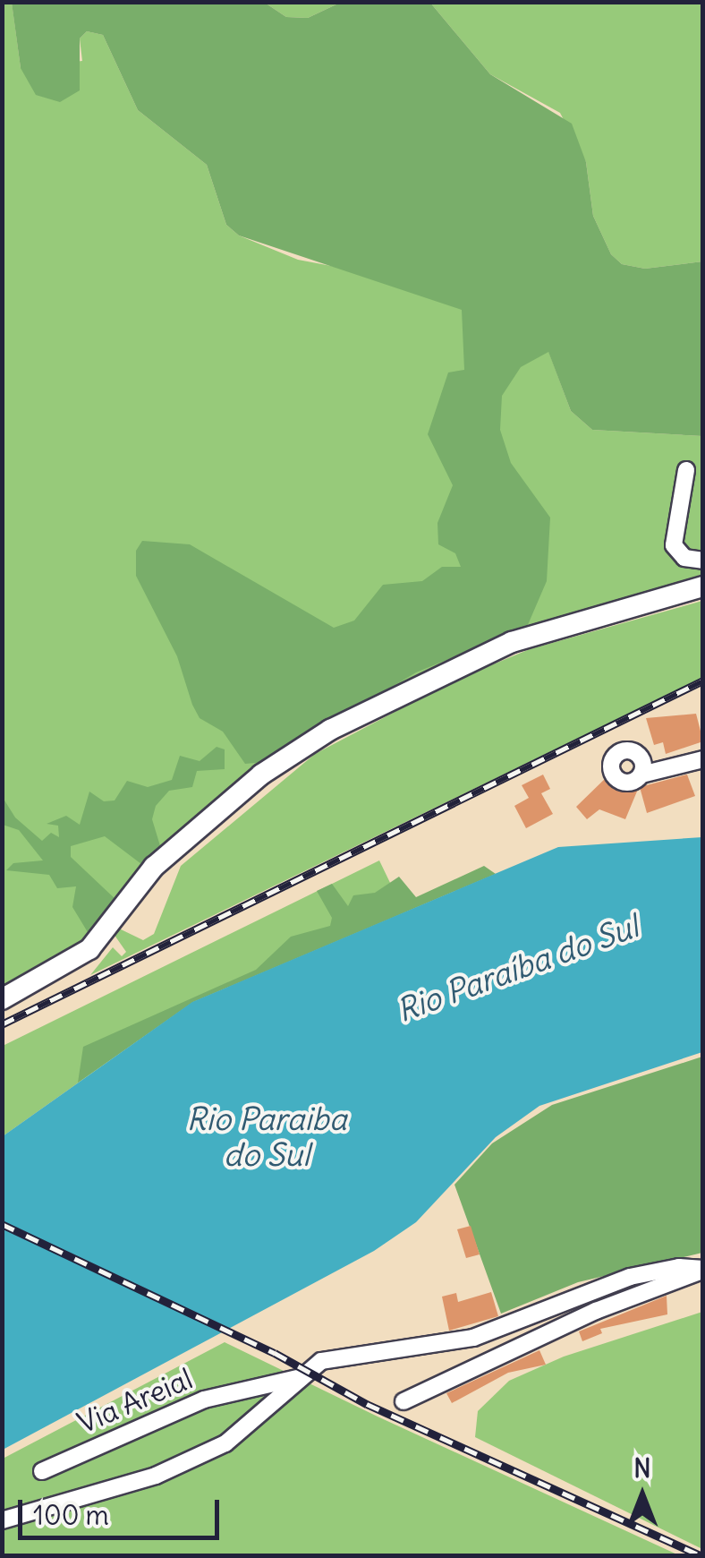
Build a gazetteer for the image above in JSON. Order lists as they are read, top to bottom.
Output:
{
  "streets": {
    "street": ["Via Areial"]
  },
  "water": ["Rio Paraíba do Sul", "Rio Paraiba do Sul"],
  "scale_bar": "100 m",
  "north": "top"
}
